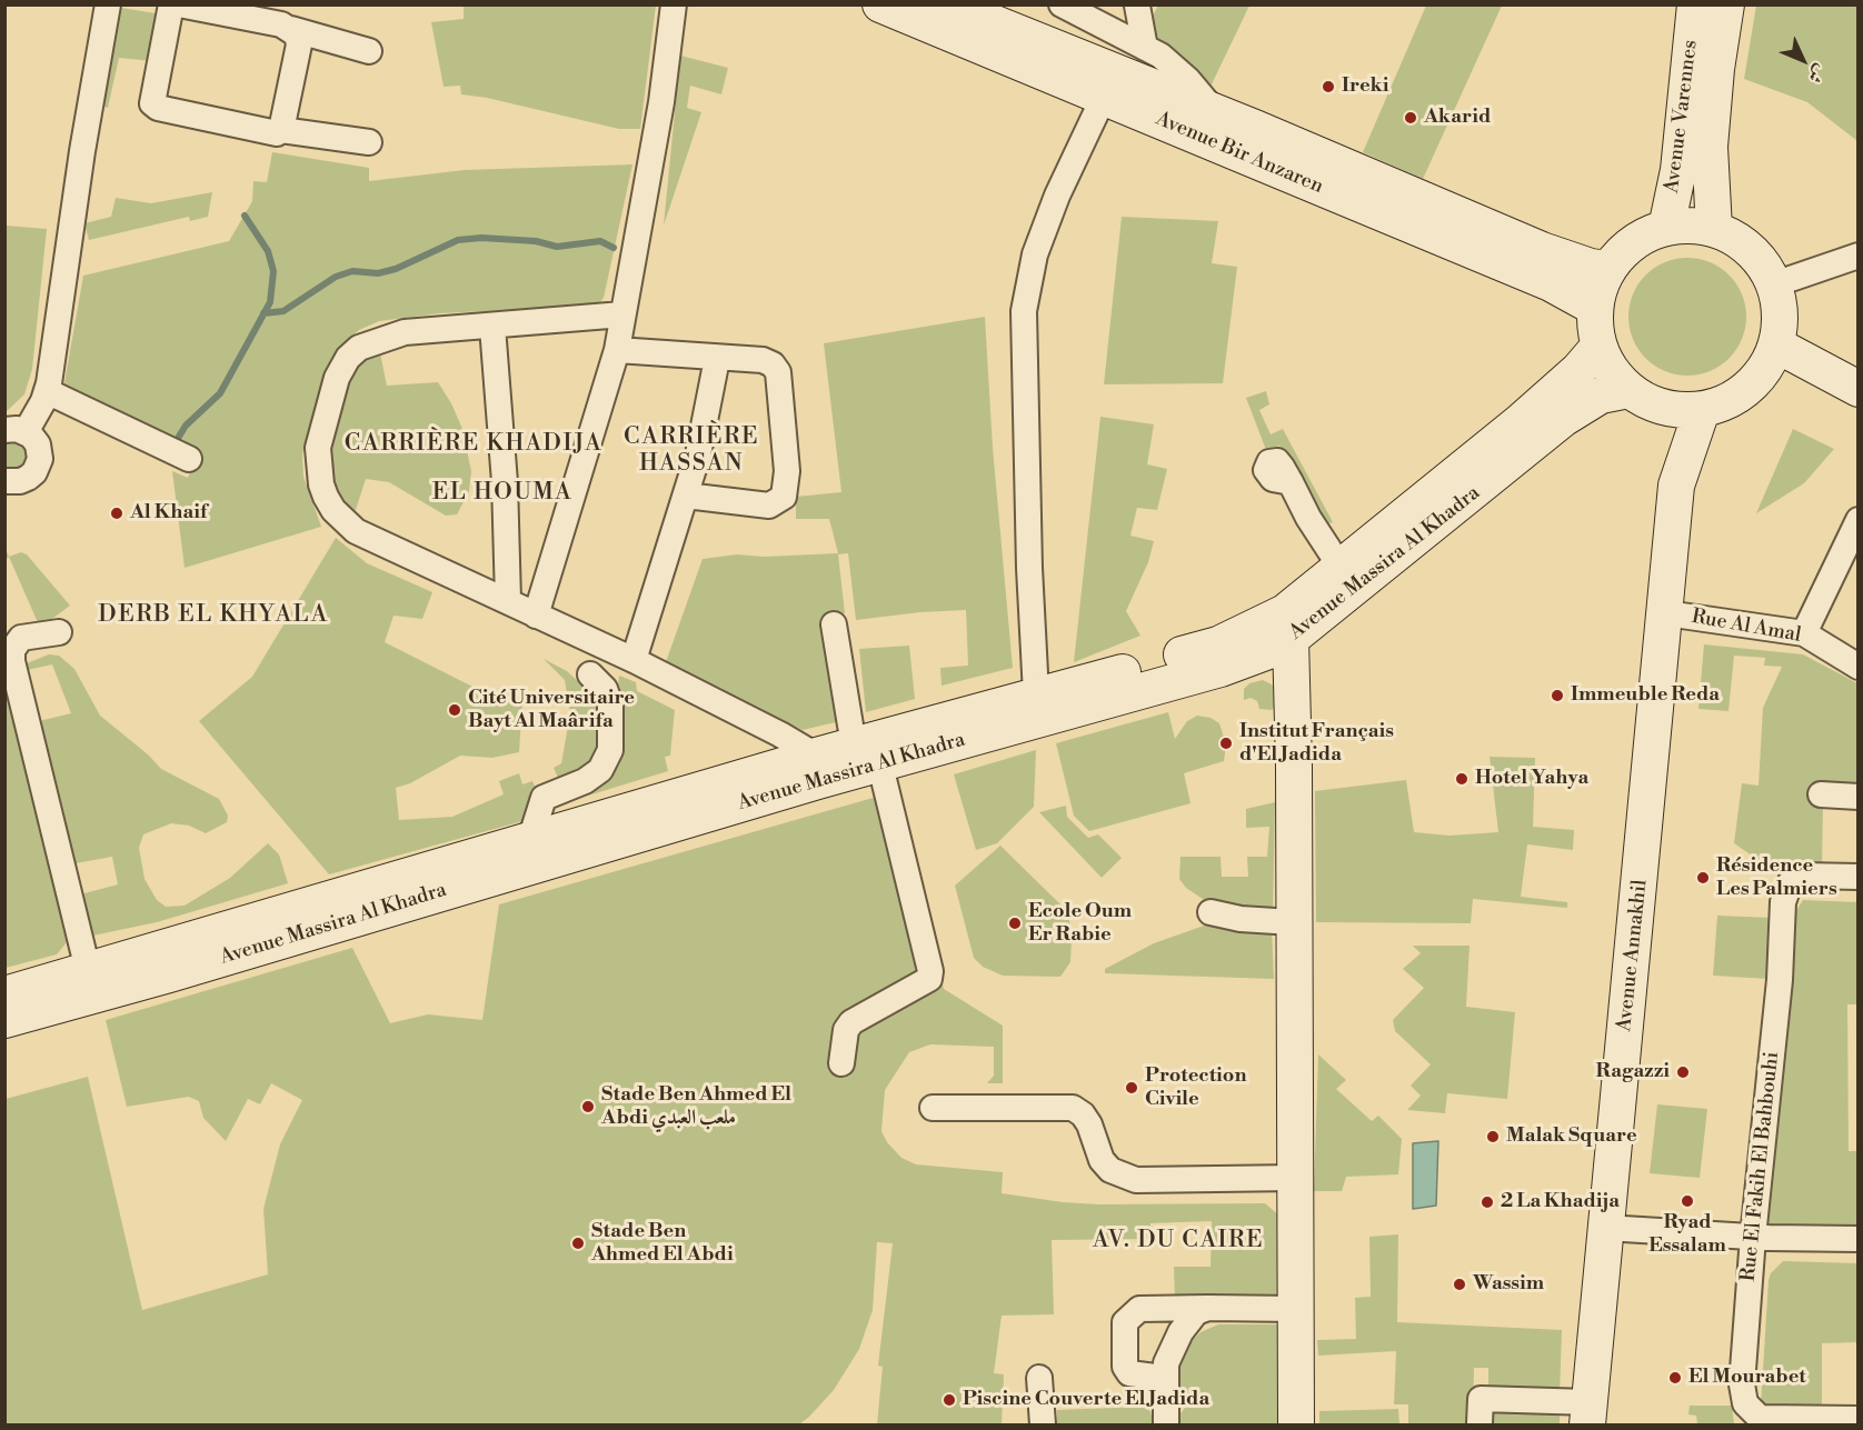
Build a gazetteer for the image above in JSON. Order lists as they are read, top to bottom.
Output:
{
  "streets": {
    "street": [
      "Avenue Varennes",
      "Avenue Bir Anzaren",
      "Avenue Massira Al Khadra",
      "Rue Al Amal",
      "Avenue Annakhil",
      "Rue El Fakih El Bahbouhi"
    ]
  },
  "crossings": [
    ["Avenue Varennes", "Avenue Bir Anzaren"],
    ["Avenue Varennes", "Avenue Massira Al Khadra"],
    ["Avenue Varennes", "Avenue Annakhil"],
    ["Avenue Bir Anzaren", "Avenue Massira Al Khadra"],
    ["Avenue Bir Anzaren", "Avenue Annakhil"],
    ["Avenue Massira Al Khadra", "Avenue Annakhil"],
    ["Rue Al Amal", "Avenue Annakhil"]
  ],
  "districts": [
    "CARRIÈRE HASSAN",
    "CARRIÈRE KHADIJA",
    "EL HOUMA",
    "DERB EL KHYALA",
    "AV. DU CAIRE"
  ],
  "places": [
    "Ireki",
    "Akarid",
    "Al Khaif",
    "Immeuble Reda",
    "Cité Universitaire Bayt Al Maârifa",
    "Institut Français d'El Jadida",
    "Hotel Yahya",
    "Résidence Les Palmiers",
    "Ecole Oum Er Rabie",
    "Ragazzi",
    "Protection Civile",
    "Stade Ben Ahmed El Abdi ملعب العبدي",
    "Malak Square",
    "Ryad Essalam",
    "2 La Khadija",
    "Stade Ben Ahmed El Abdi",
    "Wassim",
    "El Mourabet",
    "Piscine Couverte El Jadida"
  ],
  "north": "bottom right"
}
